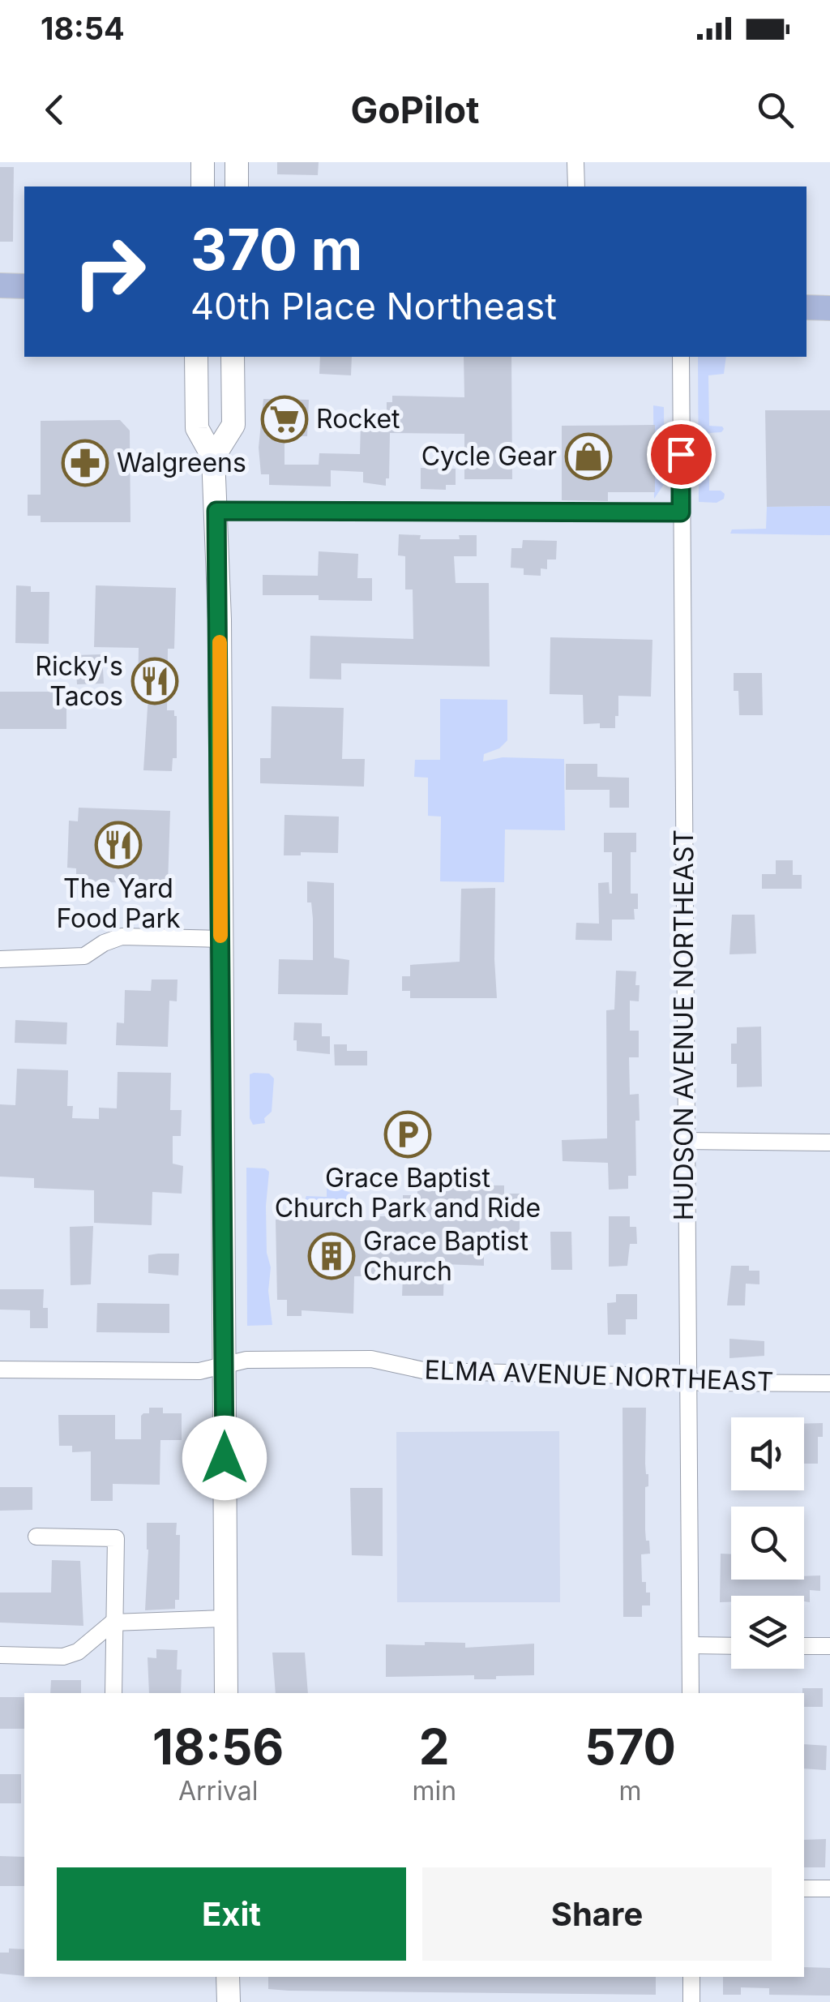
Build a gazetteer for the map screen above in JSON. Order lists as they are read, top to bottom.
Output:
{
  "streets": {
    "street": ["HUDSON AVENUE NORTHEAST", "ELMA AVENUE NORTHEAST"]
  },
  "crossings": [
    ["HUDSON AVENUE NORTHEAST", "ELMA AVENUE NORTHEAST"]
  ],
  "places": {
    "supermarket": ["Rocket"],
    "shop": ["Cycle Gear"],
    "pharmacy": ["Walgreens"],
    "restaurant": ["Ricky's Tacos", "The Yard Food Park"],
    "parking": ["Grace Baptist Church Park and Ride"],
    "building": ["Grace Baptist Church"]
  },
  "page": {
    "status": "18:54",
    "header": "GoPilot",
    "turn": ["370 m", "40th Place Northeast"],
    "eta": [
      "18:56",
      "Arrival",
      "2",
      "min",
      "570",
      "m"
    ],
    "buttons": ["Exit", "Share"]
  }
}
